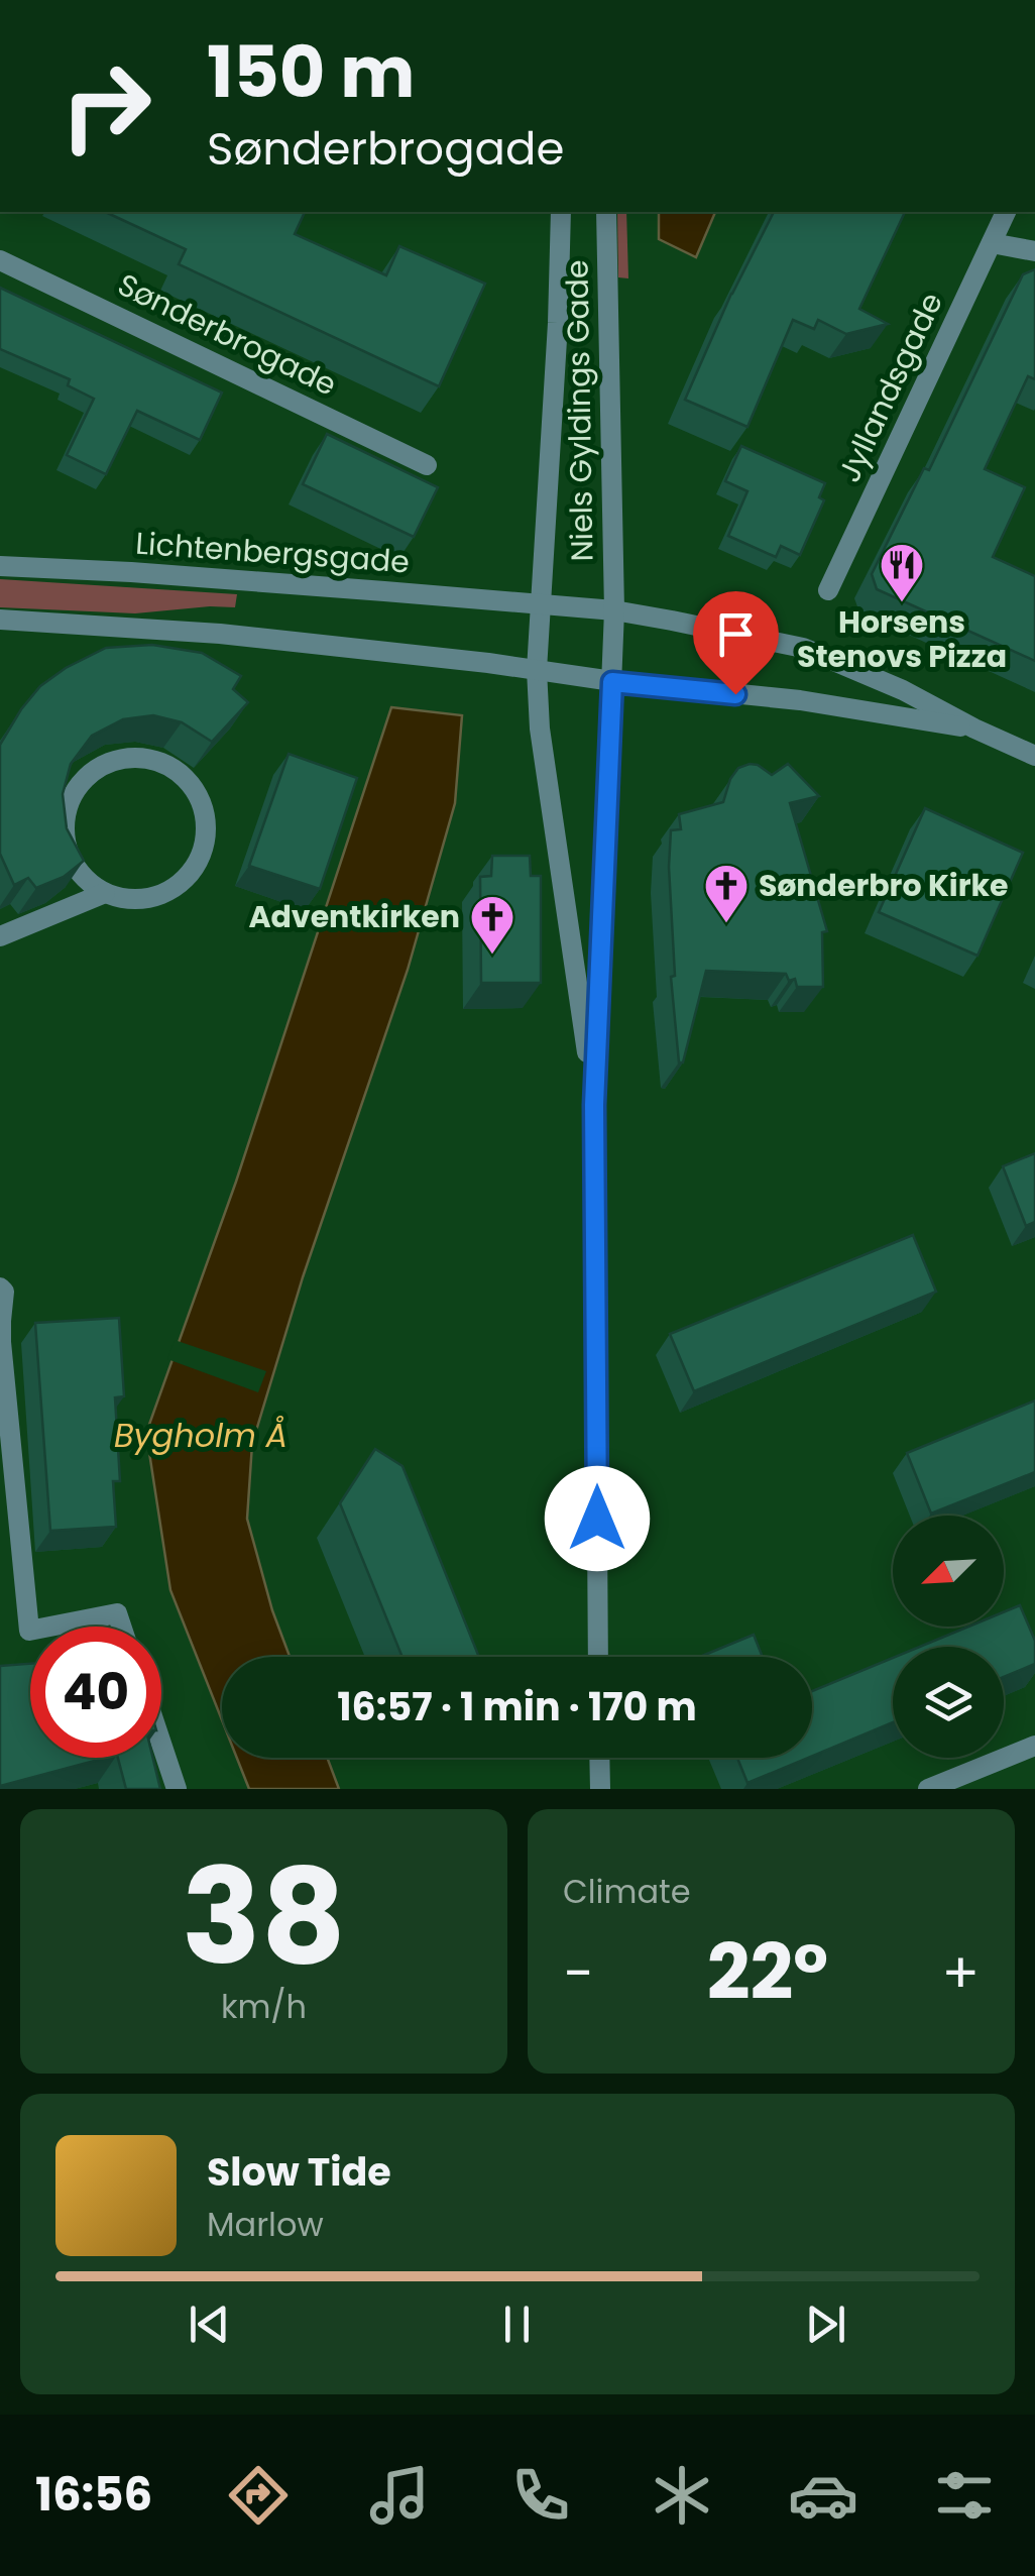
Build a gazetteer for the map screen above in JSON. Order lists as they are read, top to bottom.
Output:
{
  "streets": {
    "street": [
      "Sønderbrogade",
      "Jyllandsgade",
      "Niels Gyldings Gade",
      "Lichtenbergsgade"
    ]
  },
  "crossings": [
    ["Niels Gyldings Gade", "Lichtenbergsgade"]
  ],
  "water": ["Bygholm Å"],
  "places": {
    "restaurant": ["Horsens Stenovs Pizza"],
    "church": ["Sønderbro Kirke", "Adventkirken"]
  },
  "north": "bottom left",
  "page": {
    "turn": ["150 m", "Sønderbrogade"],
    "limit": "40",
    "trip": "16:57 · 1 min · 170 m",
    "tile": [
      ["38", "km/h"],
      "Climate"
    ],
    "heat": ["−", "22°", "+"],
    "song": ["Slow Tide", "Marlow"],
    "tabs": "16:56"
  }
}
